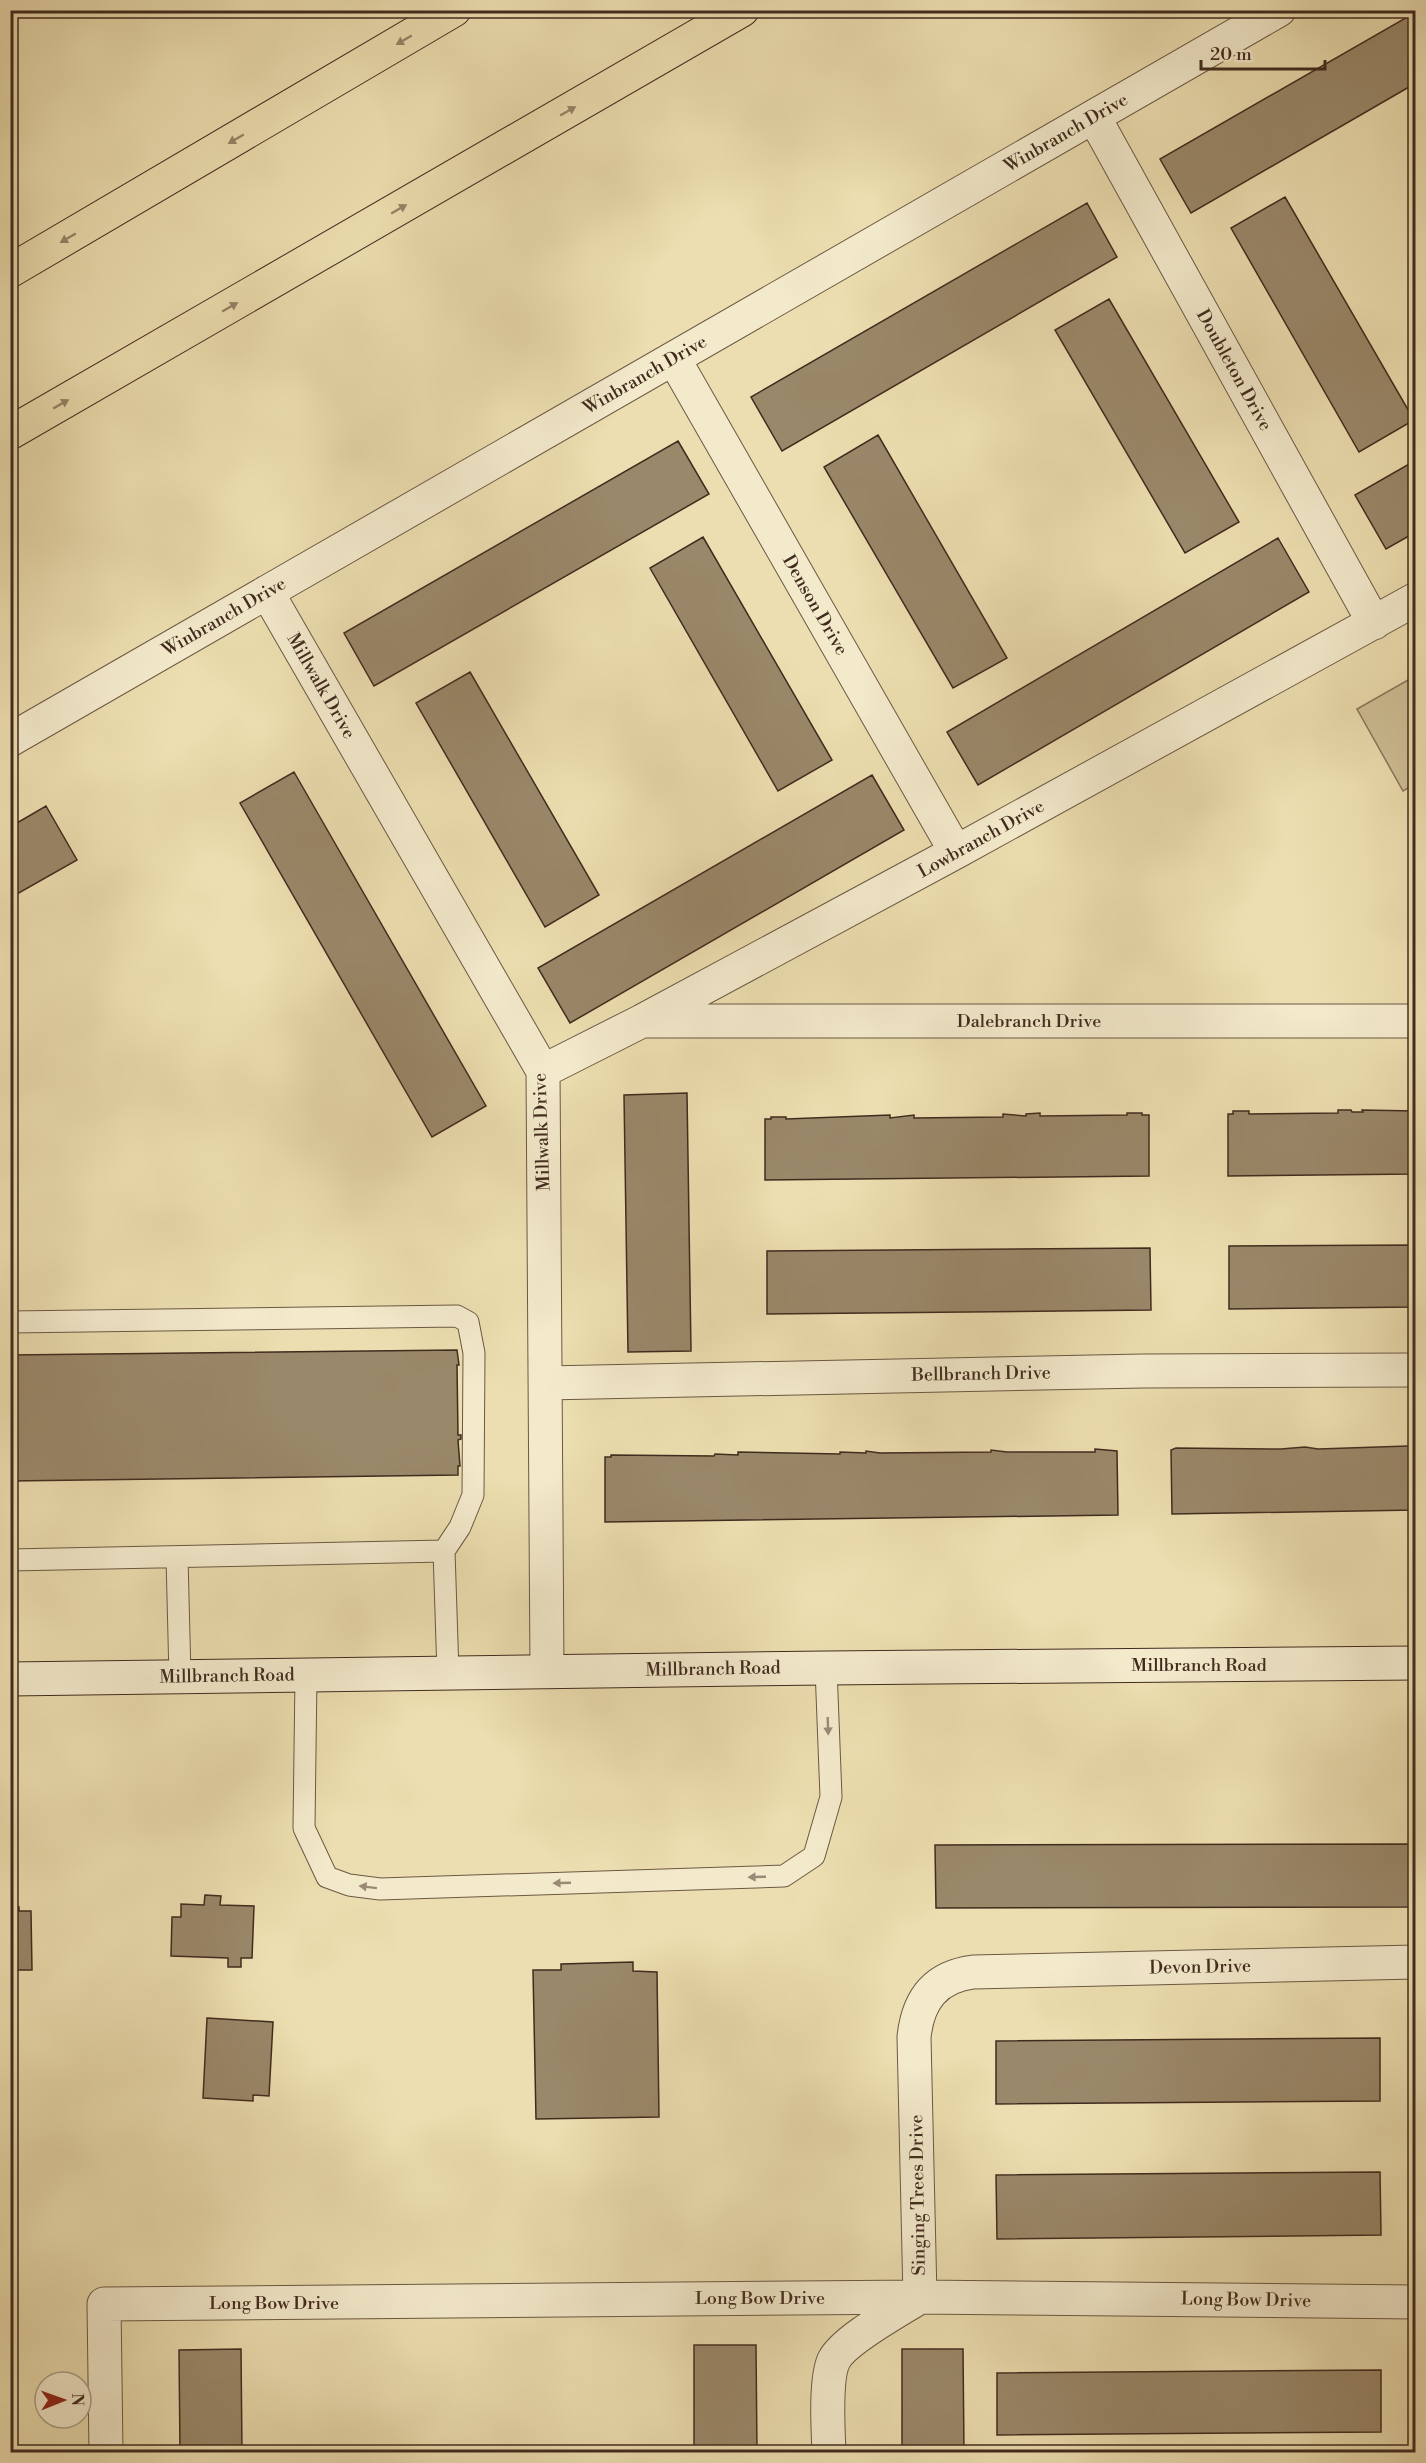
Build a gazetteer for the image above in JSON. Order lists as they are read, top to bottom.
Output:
{
  "streets": {
    "street": [
      "Winbranch Drive",
      "Doubleton Drive",
      "Denson Drive",
      "Millwalk Drive",
      "Lowbranch Drive",
      "Dalebranch Drive",
      "Bellbranch Drive",
      "Millbranch Road",
      "Devon Drive",
      "Singing Trees Drive",
      "Long Bow Drive"
    ]
  },
  "crossings": [
    ["Winbranch Drive", "Doubleton Drive"],
    ["Winbranch Drive", "Denson Drive"],
    ["Winbranch Drive", "Millwalk Drive"],
    ["Doubleton Drive", "Lowbranch Drive"],
    ["Denson Drive", "Lowbranch Drive"],
    ["Millwalk Drive", "Lowbranch Drive"],
    ["Millwalk Drive", "Bellbranch Drive"],
    ["Millwalk Drive", "Millbranch Road"],
    ["Lowbranch Drive", "Dalebranch Drive"],
    ["Devon Drive", "Singing Trees Drive"],
    ["Singing Trees Drive", "Long Bow Drive"]
  ],
  "scale_bar": "20 m",
  "north": "right"
}
